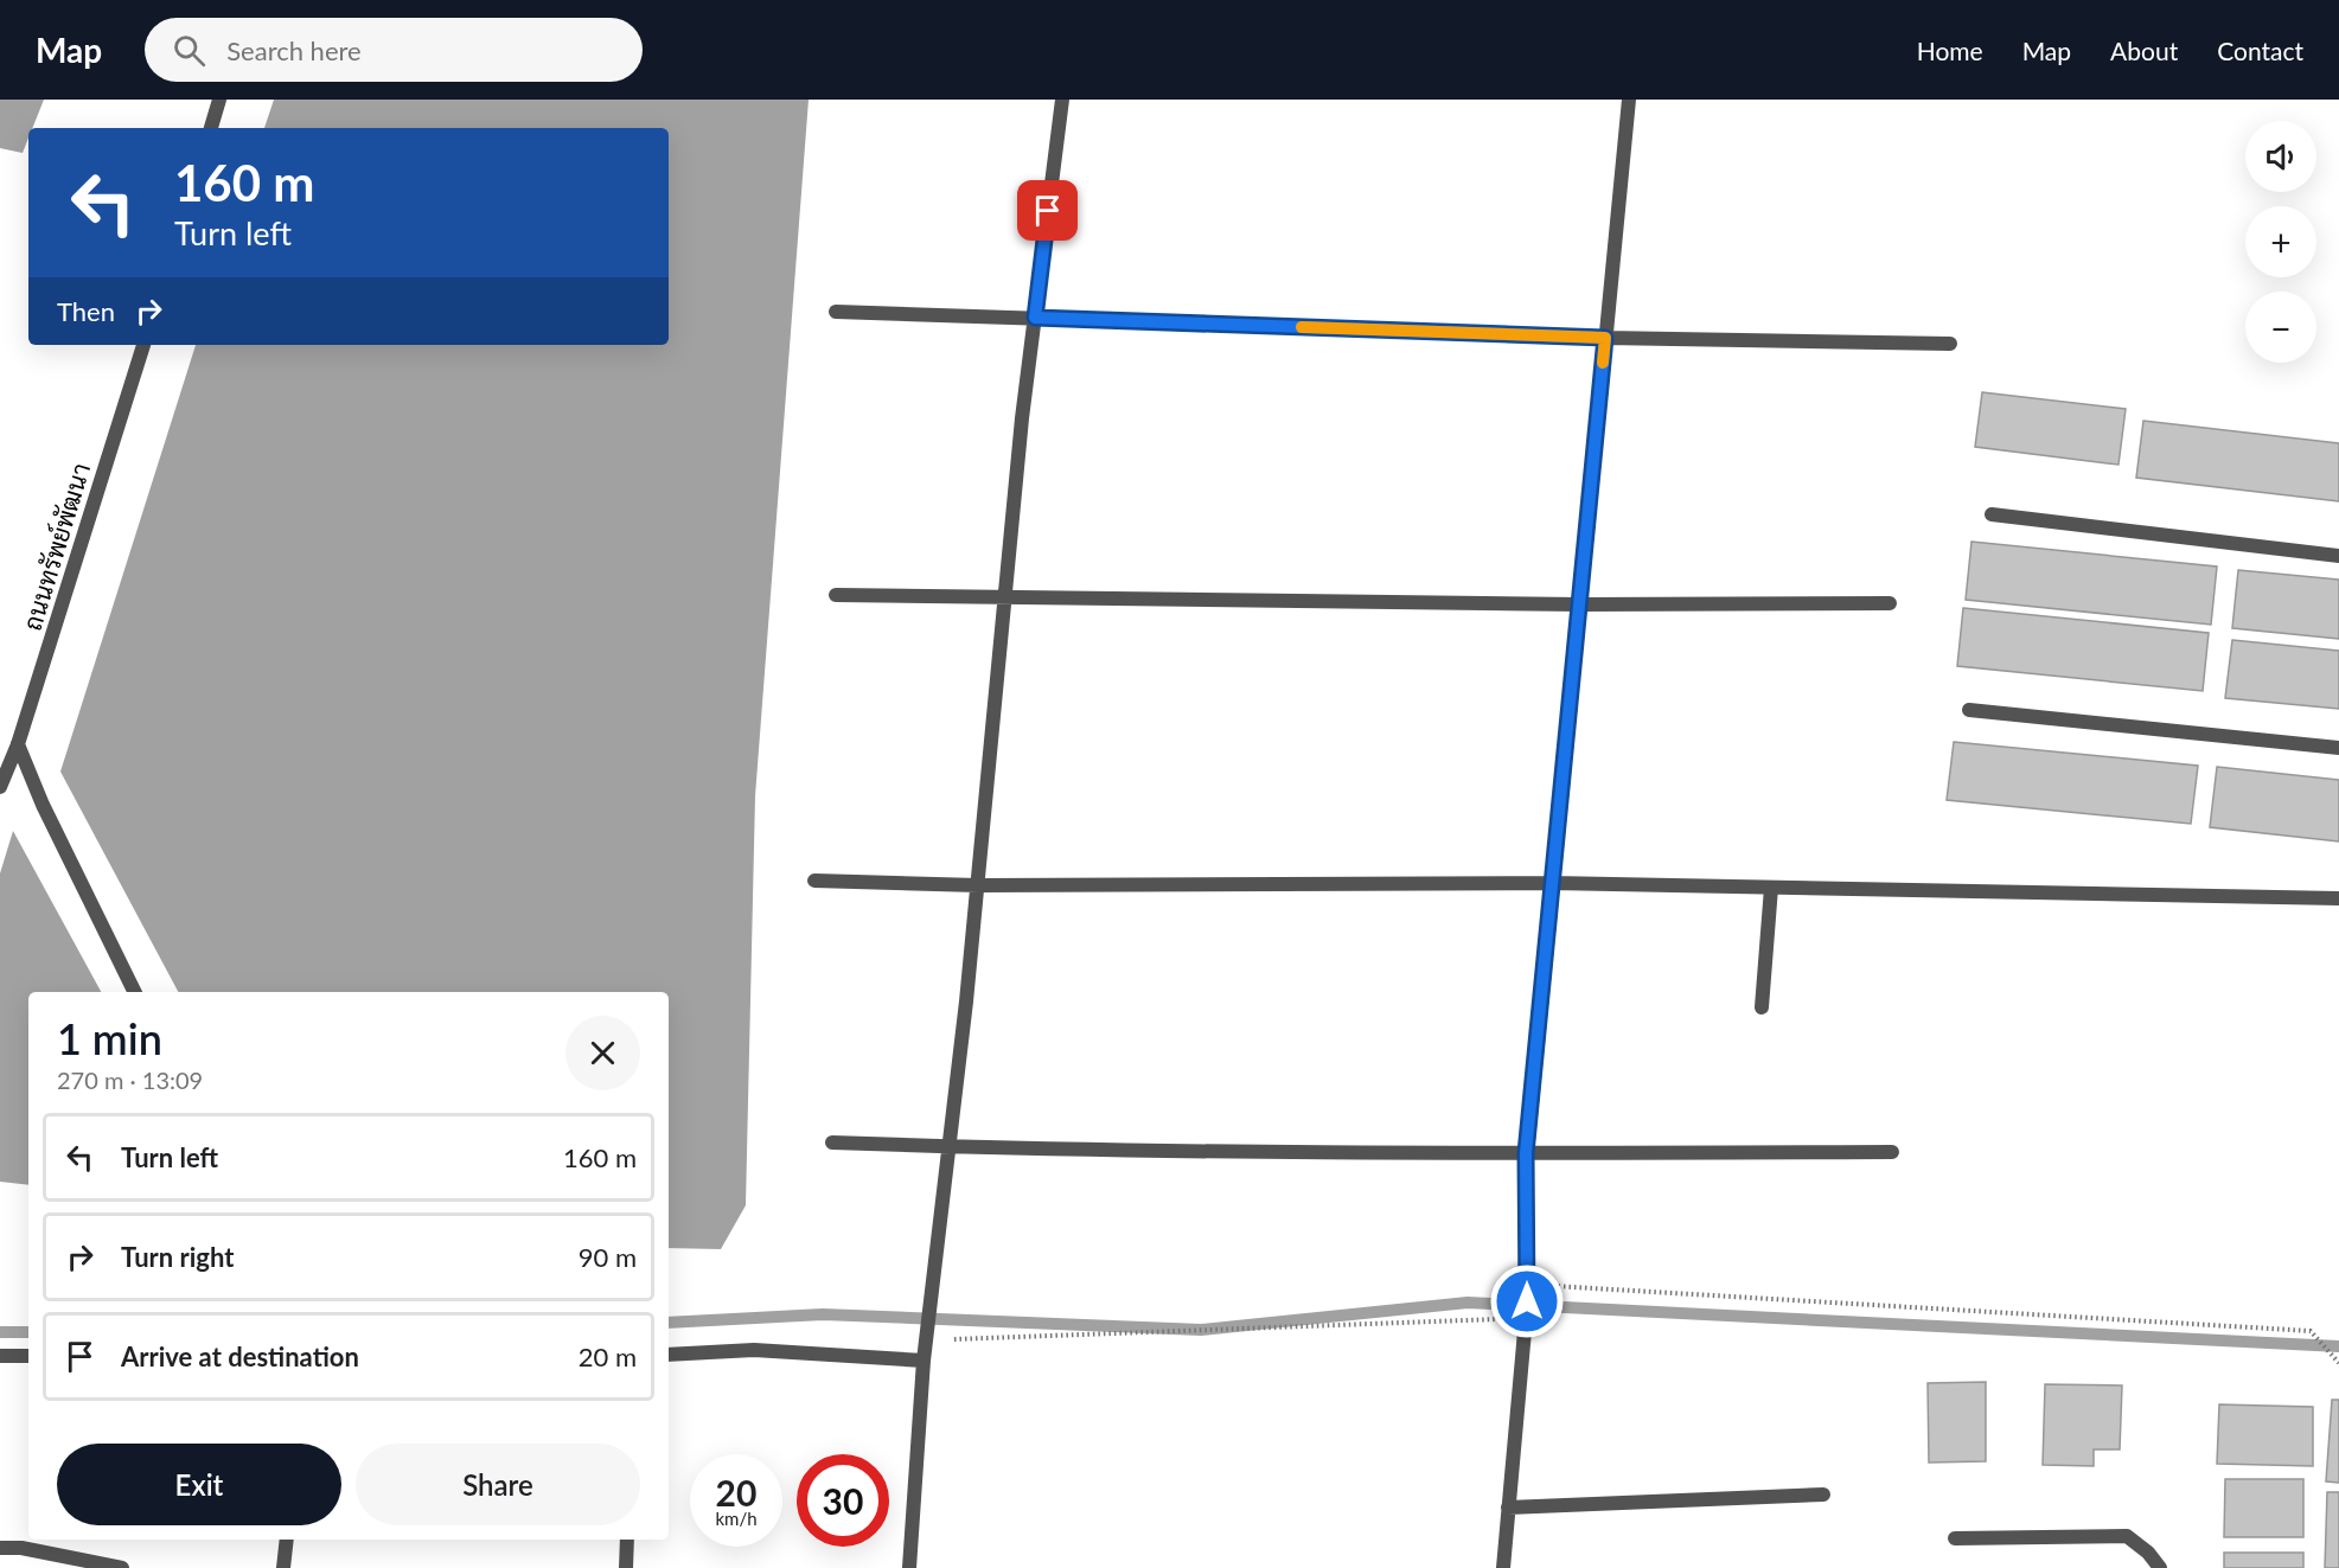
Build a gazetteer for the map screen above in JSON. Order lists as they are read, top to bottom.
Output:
{
  "streets": {
    "street": ["ถนนทรัพย์พัฒนา"]
  },
  "page": {
    "header": "Map",
    "search": "Search here",
    "nav": [
      "Home",
      "Map",
      "About",
      "Contact"
    ],
    "map_buttons": ["+", "−"],
    "turn": ["160 m", "Turn left"],
    "then": "Then",
    "heading": ["1 min", "270 m · 13:09"],
    "list": [
      {
        "name": "Turn left",
        "value": "160 m"
      },
      {
        "name": "Turn right",
        "value": "90 m"
      },
      {
        "name": "Arrive at destination",
        "value": "20 m"
      }
    ],
    "buttons": ["Exit", "Share"],
    "speed": "20 km/h",
    "limit": "30"
  }
}
